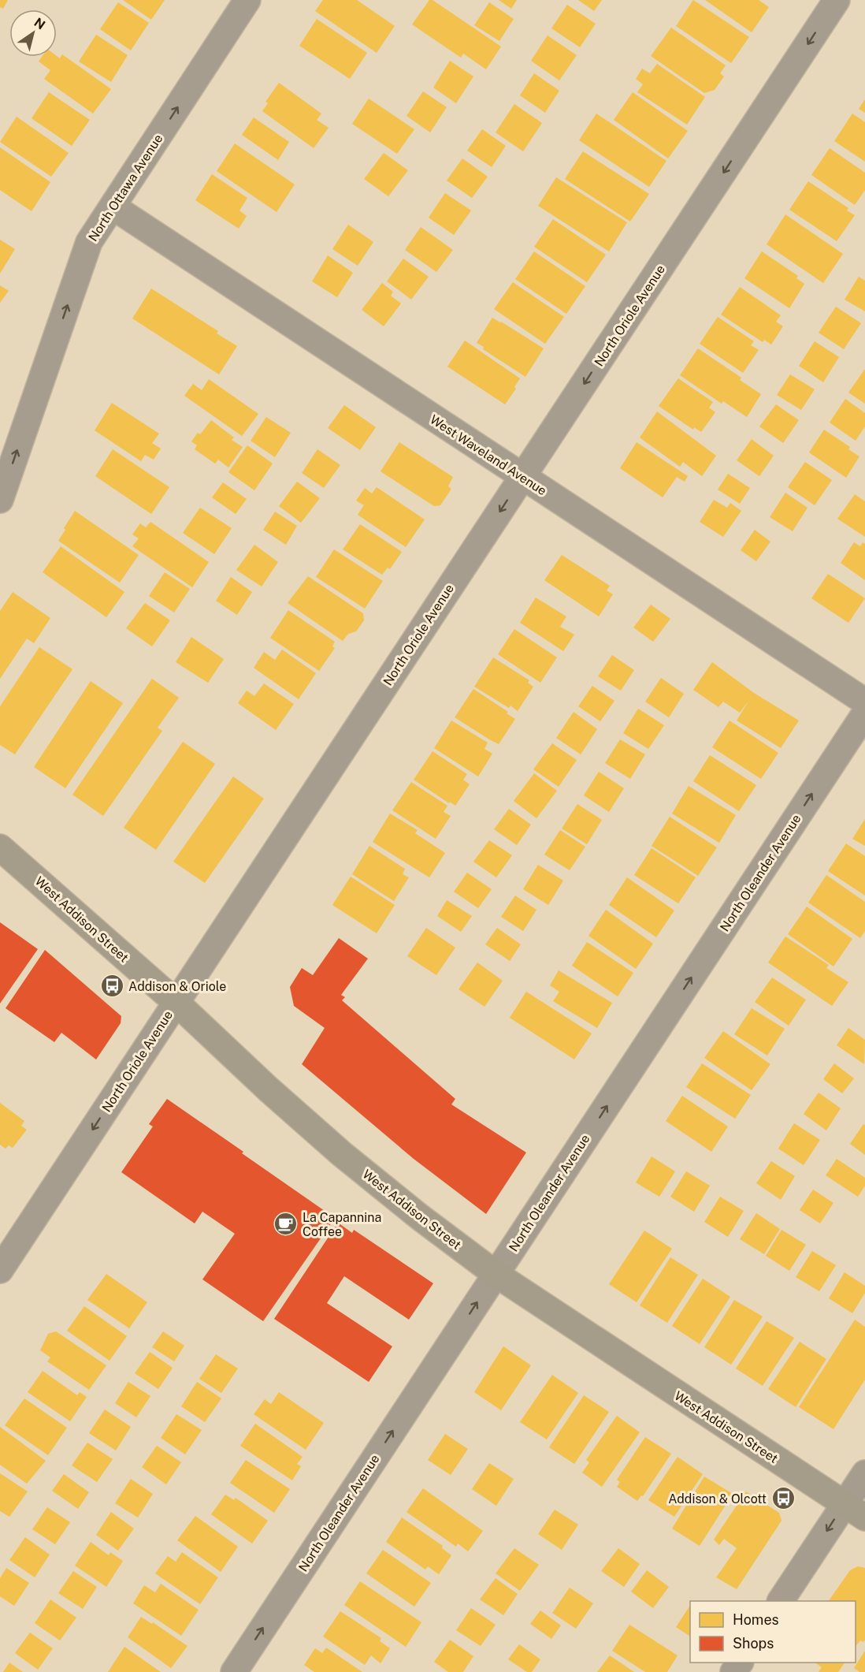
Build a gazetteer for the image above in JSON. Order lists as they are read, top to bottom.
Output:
{
  "streets": {
    "street": [
      "North Ottawa Avenue",
      "North Oriole Avenue",
      "West Waveland Avenue",
      "North Oleander Avenue",
      "West Addison Street"
    ]
  },
  "crossings": [
    ["North Ottawa Avenue", "West Waveland Avenue"],
    ["North Oriole Avenue", "West Waveland Avenue"],
    ["North Oriole Avenue", "West Addison Street"],
    ["North Oleander Avenue", "West Addison Street"]
  ],
  "one_way": ["North Ottawa Avenue", "North Oriole Avenue", "North Oleander Avenue"],
  "places": {
    "bus stop": ["Addison & Oriole", "Addison & Olcott"],
    "cafe": ["La Capannina Coffee"]
  },
  "legend": ["Homes", "Shops"],
  "north": "top right"
}
